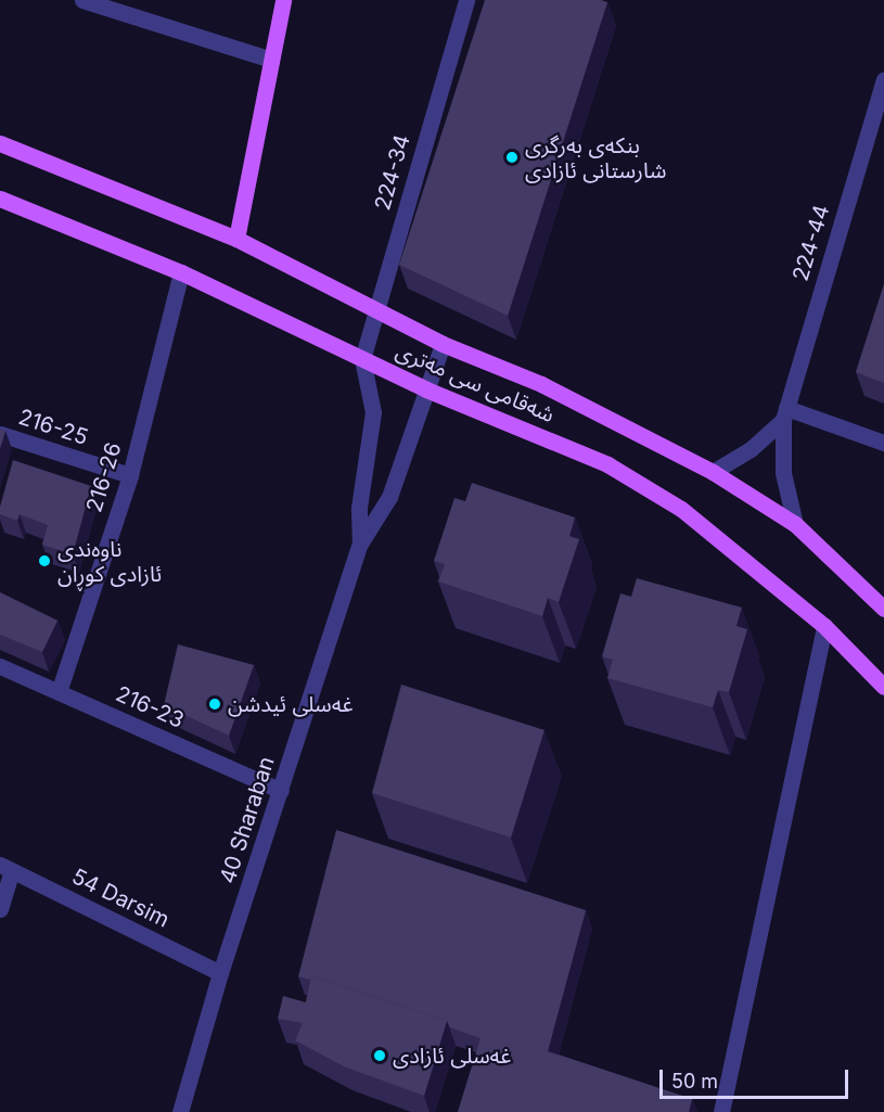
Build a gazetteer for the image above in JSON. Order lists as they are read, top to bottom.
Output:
{
  "streets": {
    "main road": ["شەقامی سی مەتری"],
    "street": [
      "224-34",
      "224-44",
      "216-25",
      "216-26",
      "216-23",
      "40 Sharaban",
      "54 Darsim"
    ]
  },
  "crossings": [
    ["224-34", "شەقامی سی مەتری"],
    ["224-34", "40 Sharaban"],
    ["224-44", "شەقامی سی مەتری"],
    ["شەقامی سی مەتری", "216-26"],
    ["شەقامی سی مەتری", "40 Sharaban"],
    ["216-25", "216-26"],
    ["216-26", "216-23"],
    ["216-23", "40 Sharaban"],
    ["40 Sharaban", "54 Darsim"]
  ],
  "places": [
    "بنکەی بەرگری شارستانی ئازادی",
    "ناوەندی ئازادی کوڕان",
    "غەسلی ئیدشن",
    "غەسلی ئازادی"
  ],
  "scale_bar": "50 m"
}
